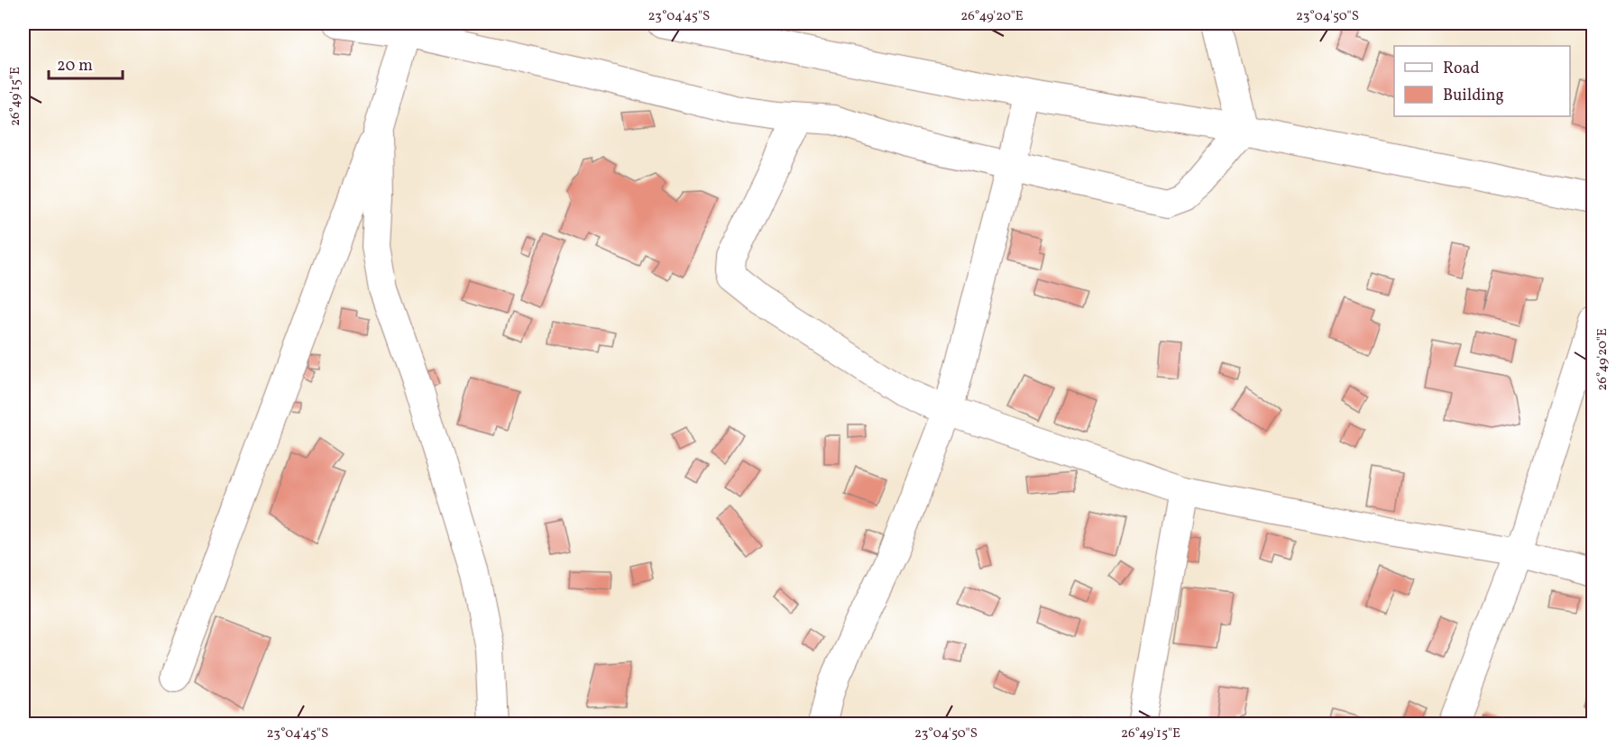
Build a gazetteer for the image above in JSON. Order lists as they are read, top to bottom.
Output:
{
  "legend": ["Road", "Building"],
  "scale_bar": "20 m",
  "coordinates": [
    "23°04'45\"S",
    "26°49'20\"E",
    "23°04'50\"S",
    "26°49'15\"E"
  ]
}
